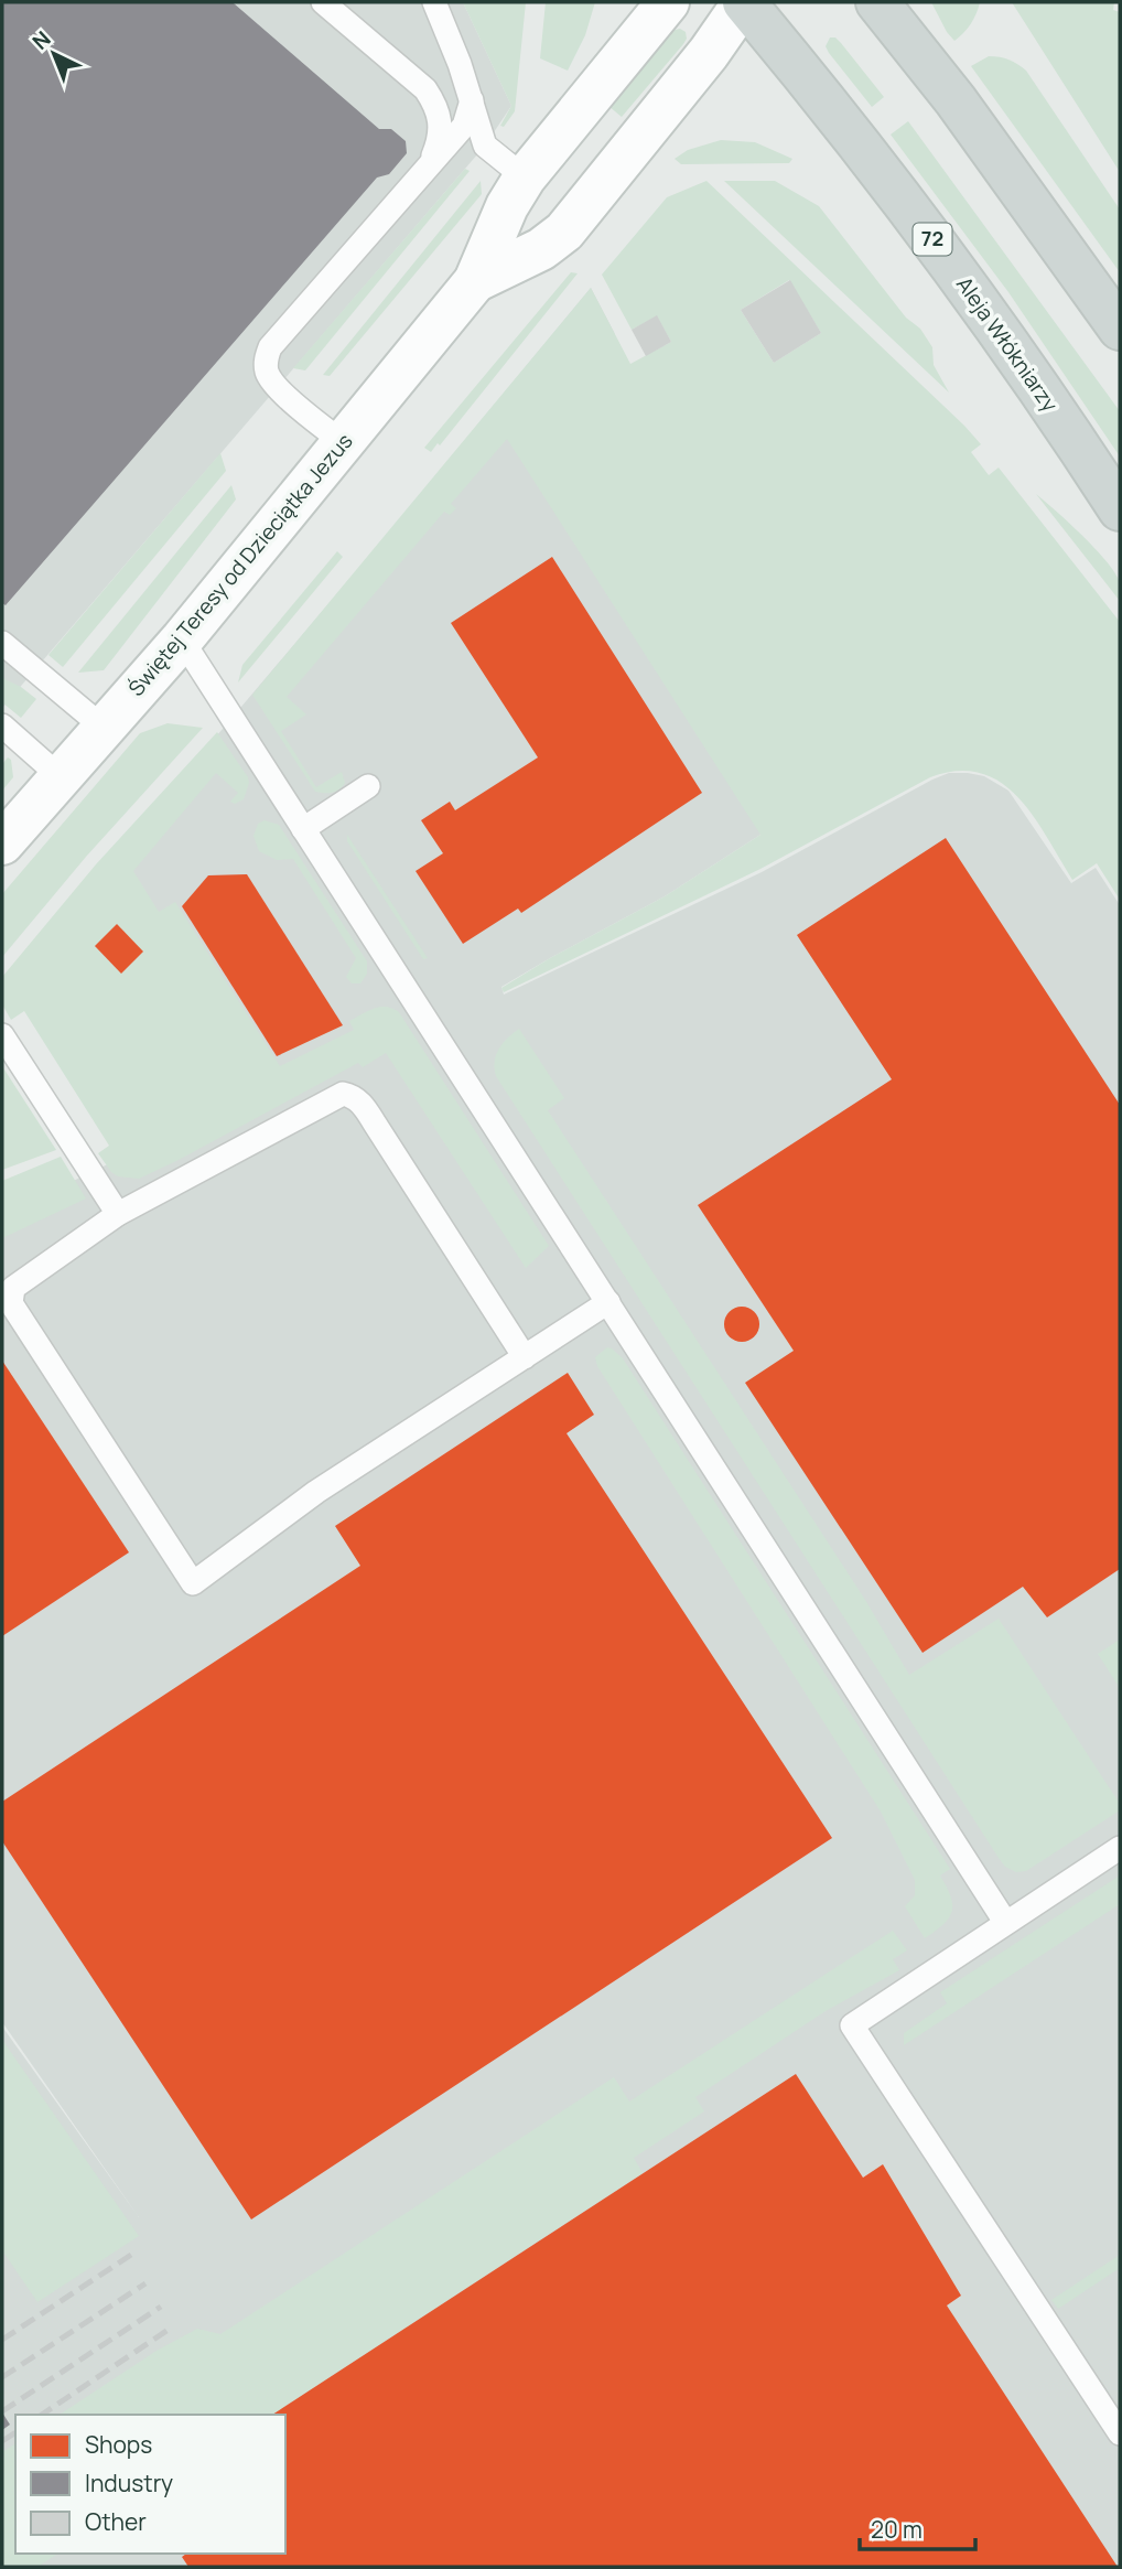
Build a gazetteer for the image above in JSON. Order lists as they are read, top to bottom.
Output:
{
  "streets": {
    "main road": ["72", "Aleja Włókniarzy"],
    "street": ["Świętej Teresy od Dzieciątka Jezus"]
  },
  "crossings": [
    ["Aleja Włókniarzy", "Świętej Teresy od Dzieciątka Jezus"]
  ],
  "legend": ["Shops", "Industry", "Other"],
  "scale_bar": "20 m",
  "north": "top left"
}
